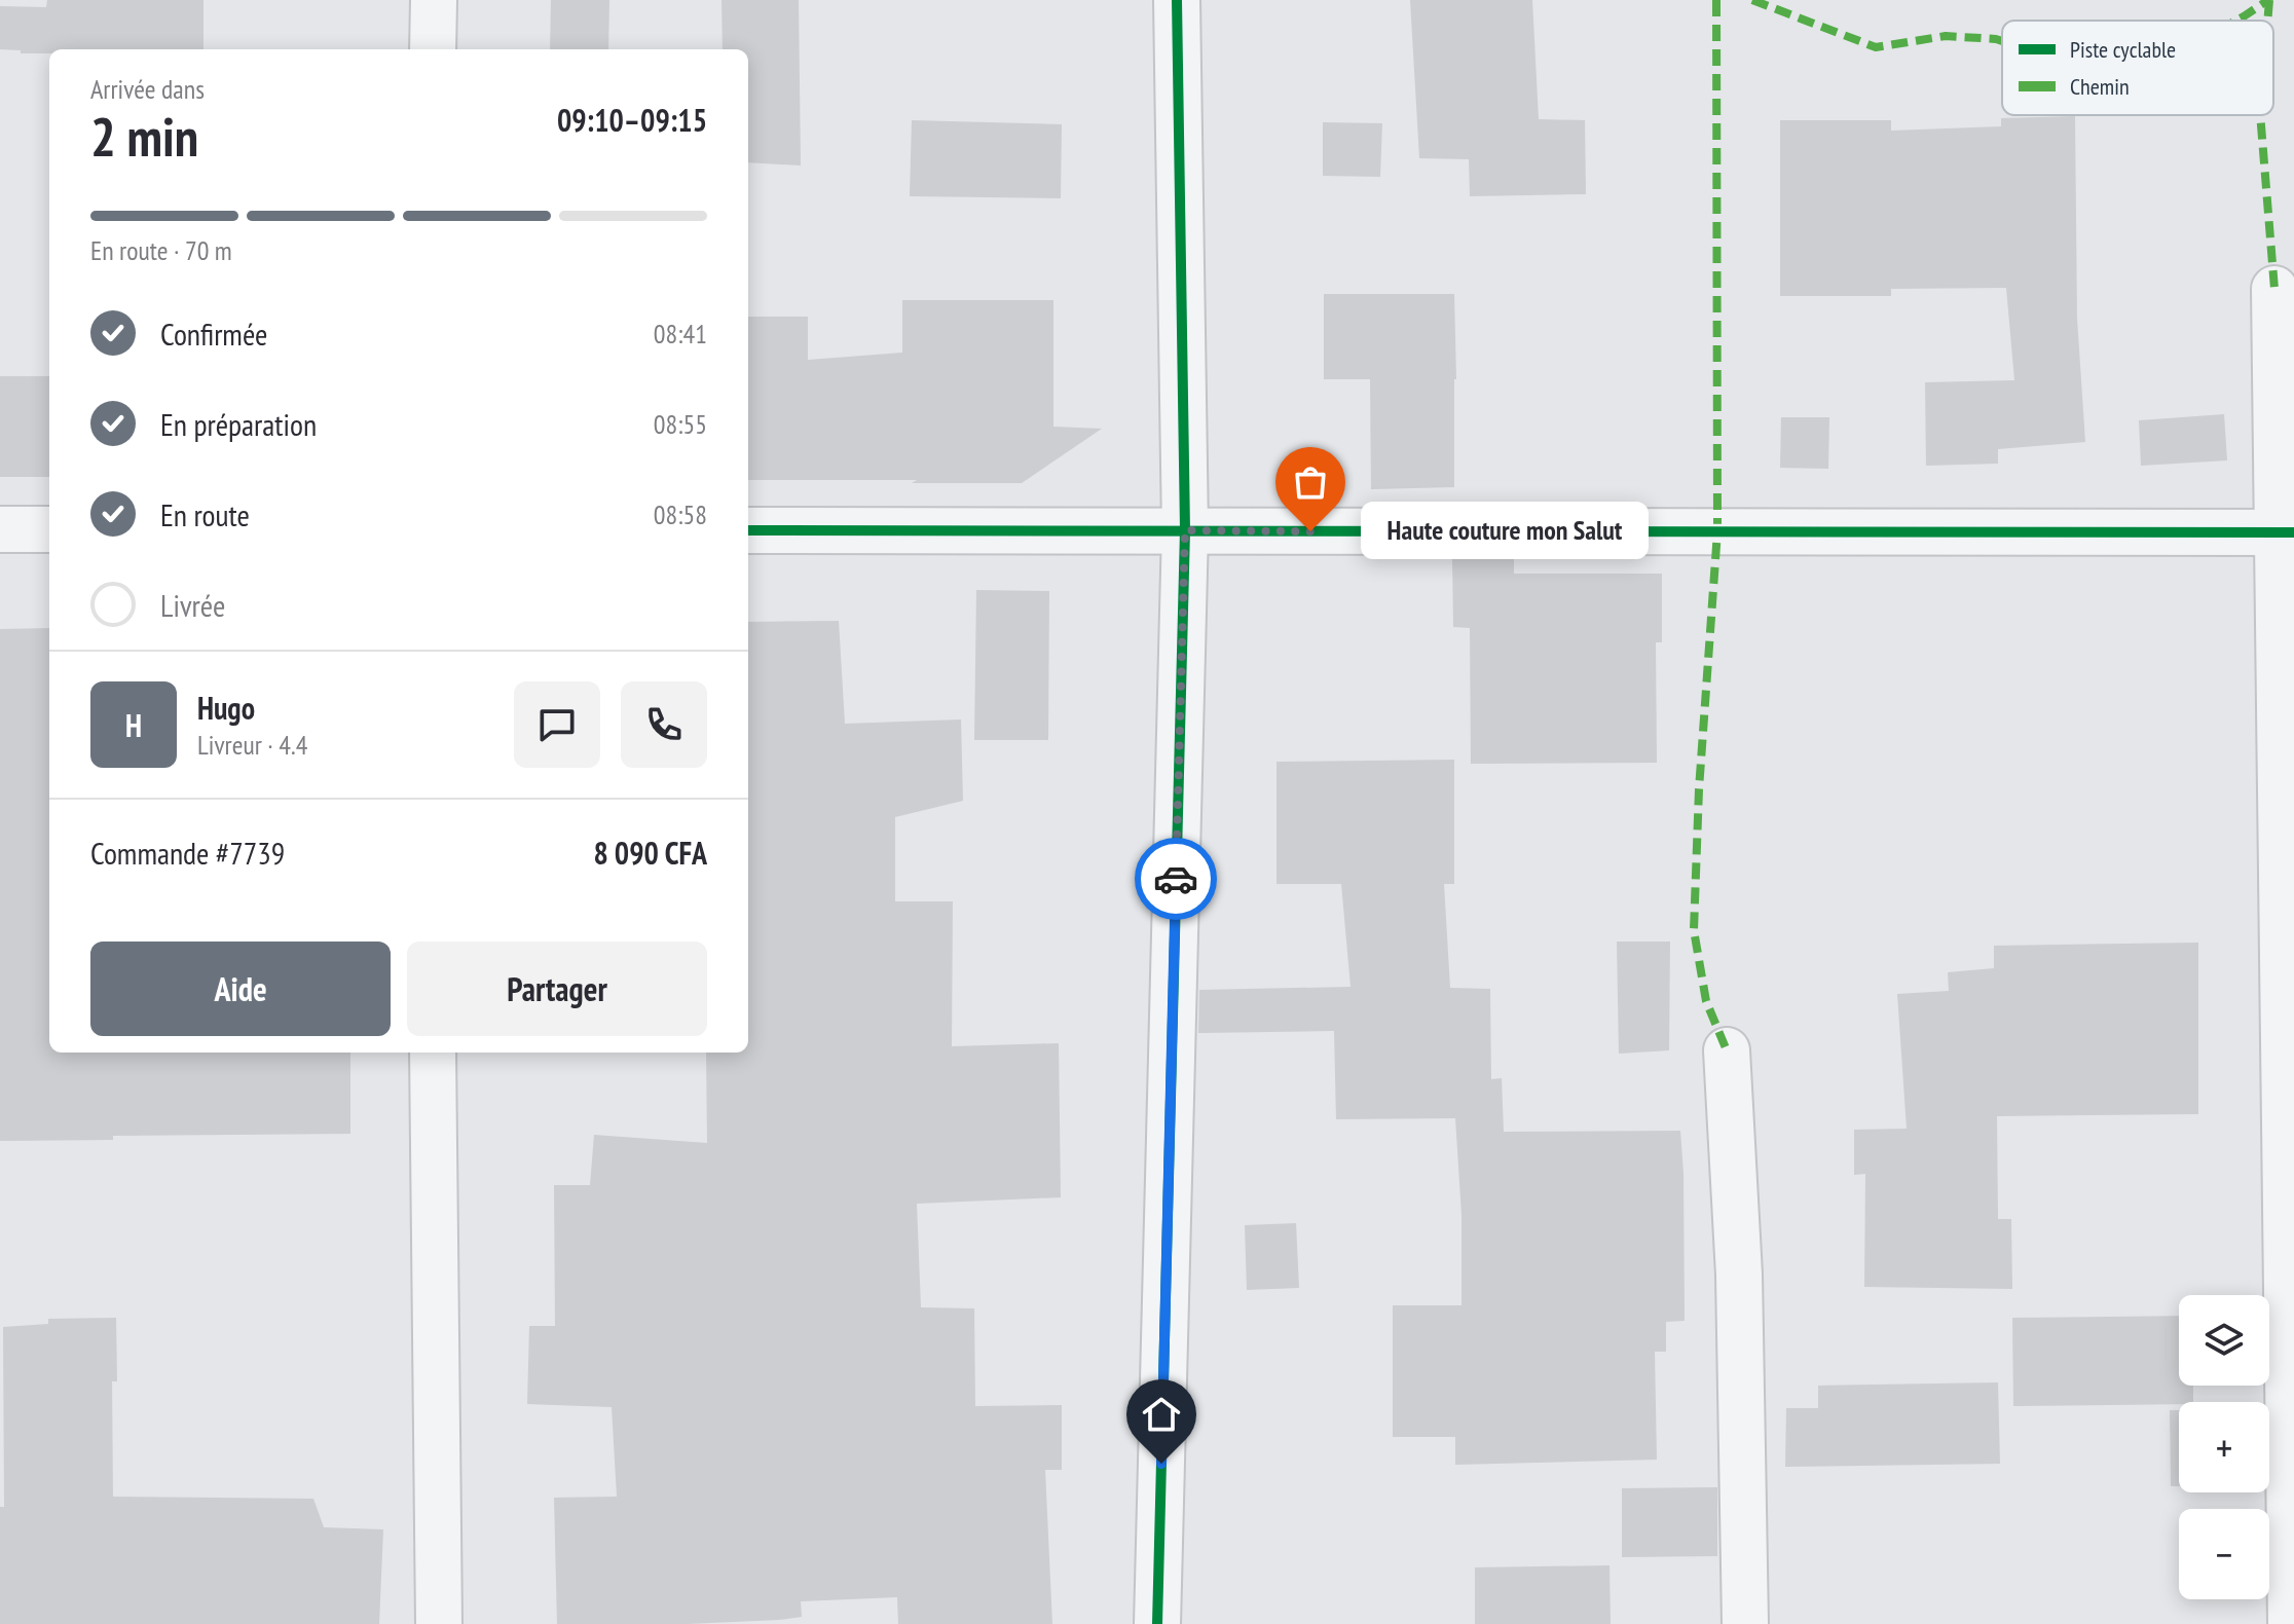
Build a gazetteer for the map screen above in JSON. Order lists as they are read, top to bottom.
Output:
{
  "places": ["Haute couture mon Salut"],
  "legend": ["Piste cyclable", "Chemin"],
  "page": {
    "heading": ["2 min", "Arrivée dans", "09:10–09:15"],
    "panel": [
      "Hugo",
      "Livreur · 4.4",
      "Commande #7739",
      "8 090 CFA"
    ],
    "bar": "En route · 70 m",
    "list": [
      ["Confirmée", "08:41"],
      ["En préparation", "08:55"],
      ["En route", "08:58"],
      "Livrée"
    ],
    "bubble": "Haute couture mon Salut",
    "round": "H",
    "buttons": ["Aide", "Partager"],
    "map_buttons": ["+", "−"]
  }
}
